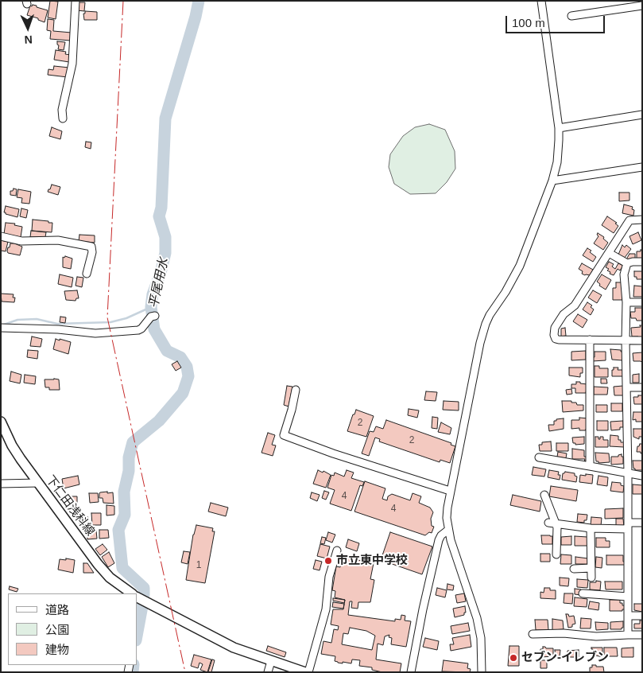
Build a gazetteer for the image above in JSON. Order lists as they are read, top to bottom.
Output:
{
  "streets": {
    "main road": ["下仁田浅科線"]
  },
  "water": ["平尾用水"],
  "places": ["市立東中学校", "セブン-イレブン"],
  "house_numbers": [
    "2",
    "2",
    "4",
    "4",
    "1"
  ],
  "legend": ["道路", "公園", "建物"],
  "scale_bar": "100 m",
  "north": "bottom"
}
